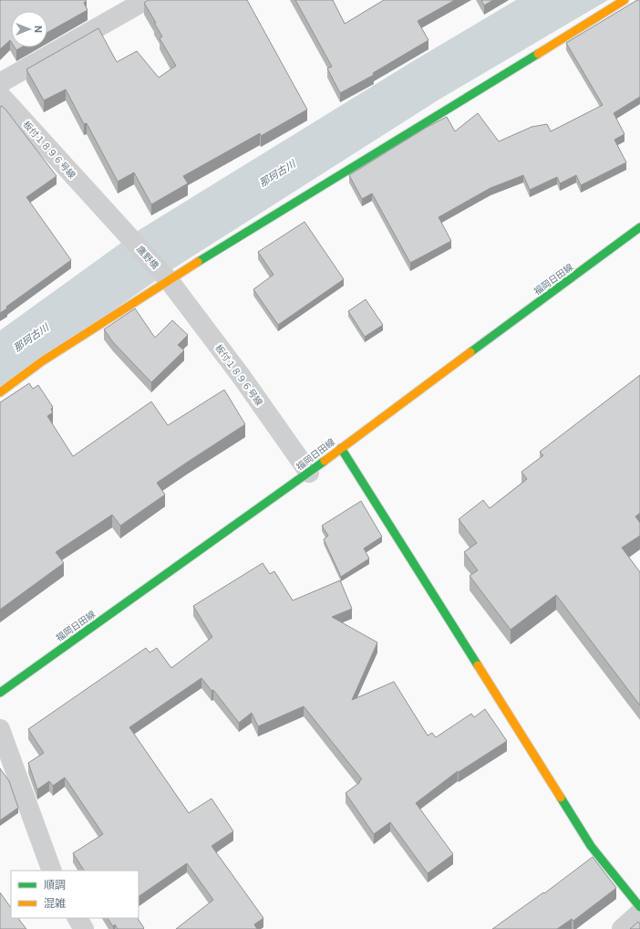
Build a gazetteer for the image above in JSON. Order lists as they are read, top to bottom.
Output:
{
  "streets": {
    "street": ["板付１８９６号線", "鷹野橋", "福岡日田線"]
  },
  "crossings": [
    ["板付１８９６号線", "鷹野橋"],
    ["板付１８９６号線", "福岡日田線"]
  ],
  "water": ["那珂古川"],
  "legend": ["順調", "混雑"],
  "north": "right"
}
